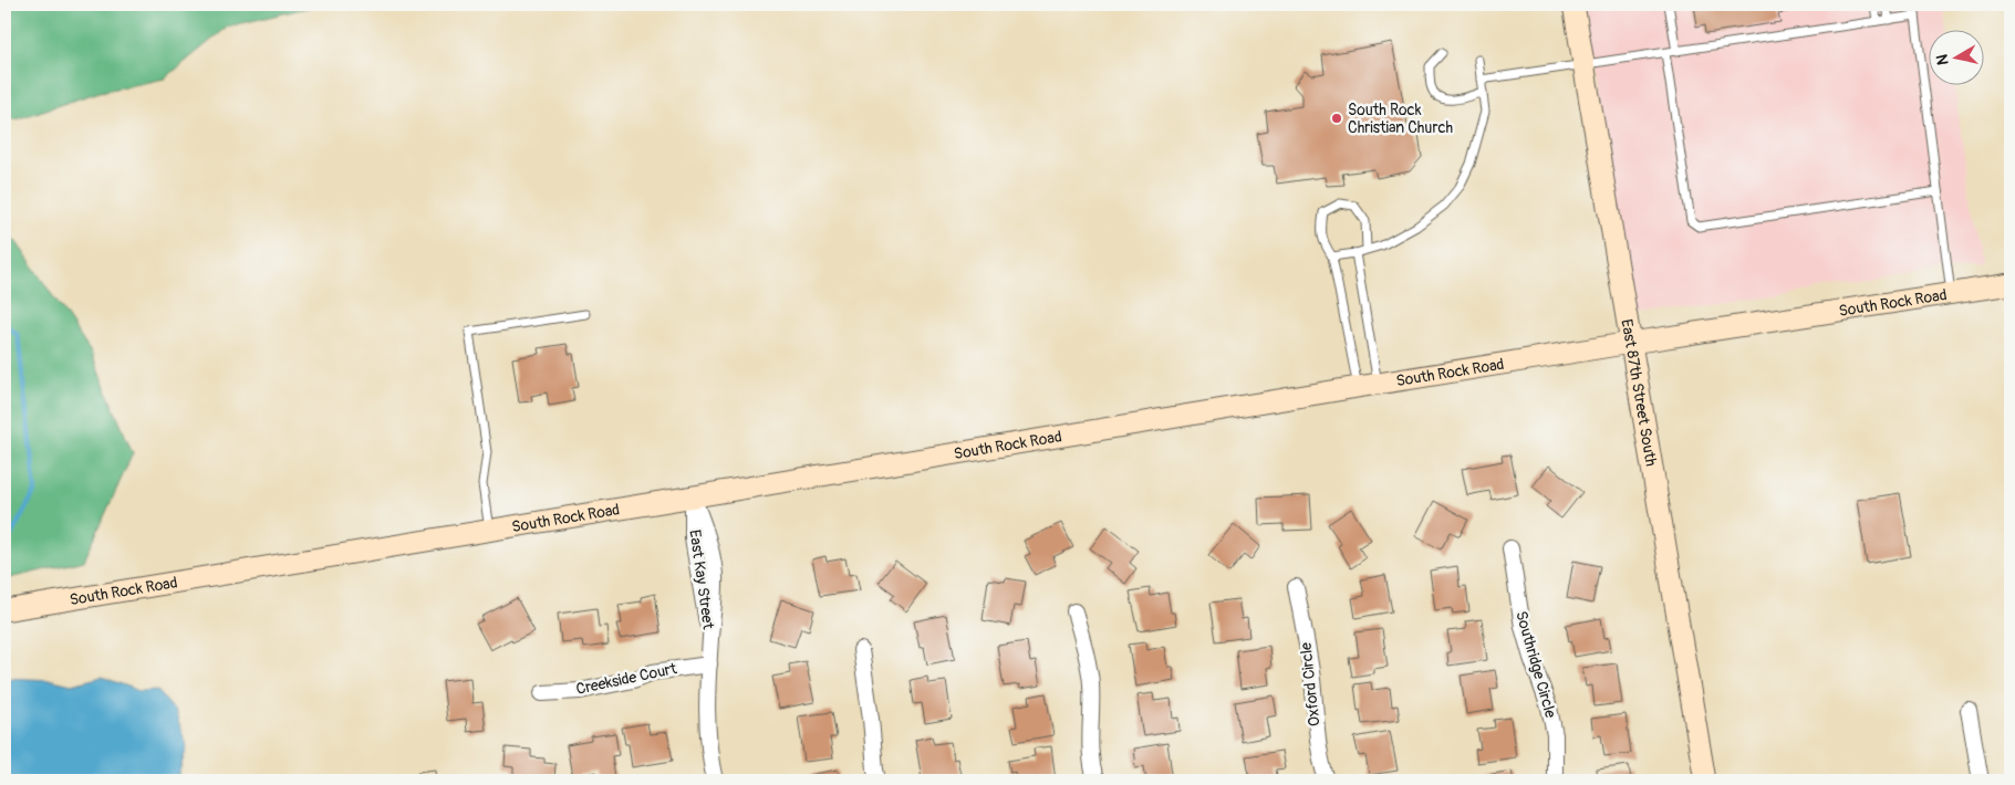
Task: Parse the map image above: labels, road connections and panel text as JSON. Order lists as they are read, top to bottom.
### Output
{
  "streets": {
    "main road": ["South Rock Road", "East 87th Street South"],
    "street": [
      "East Kay Street",
      "Southridge Circle",
      "Creekside Court",
      "Oxford Circle"
    ]
  },
  "crossings": [
    ["South Rock Road", "East 87th Street South"],
    ["South Rock Road", "East Kay Street"],
    ["East Kay Street", "Creekside Court"]
  ],
  "places": ["South Rock Christian Church"],
  "north": "left"
}
